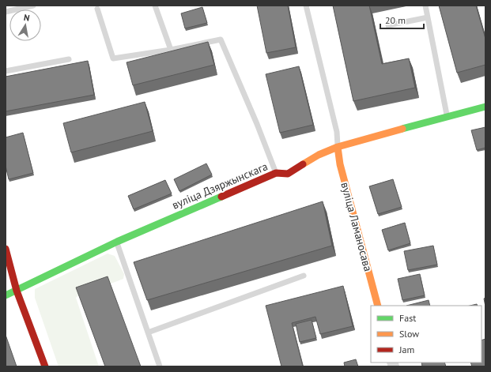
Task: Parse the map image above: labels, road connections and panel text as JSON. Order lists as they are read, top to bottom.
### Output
{
  "streets": {
    "street": ["вуліца Дзяржынскага", "вуліца Ламаносава"]
  },
  "crossings": [
    ["вуліца Дзяржынскага", "вуліца Ламаносава"]
  ],
  "legend": ["Fast", "Slow", "Jam"],
  "scale_bar": "20 m",
  "north": "top"
}
